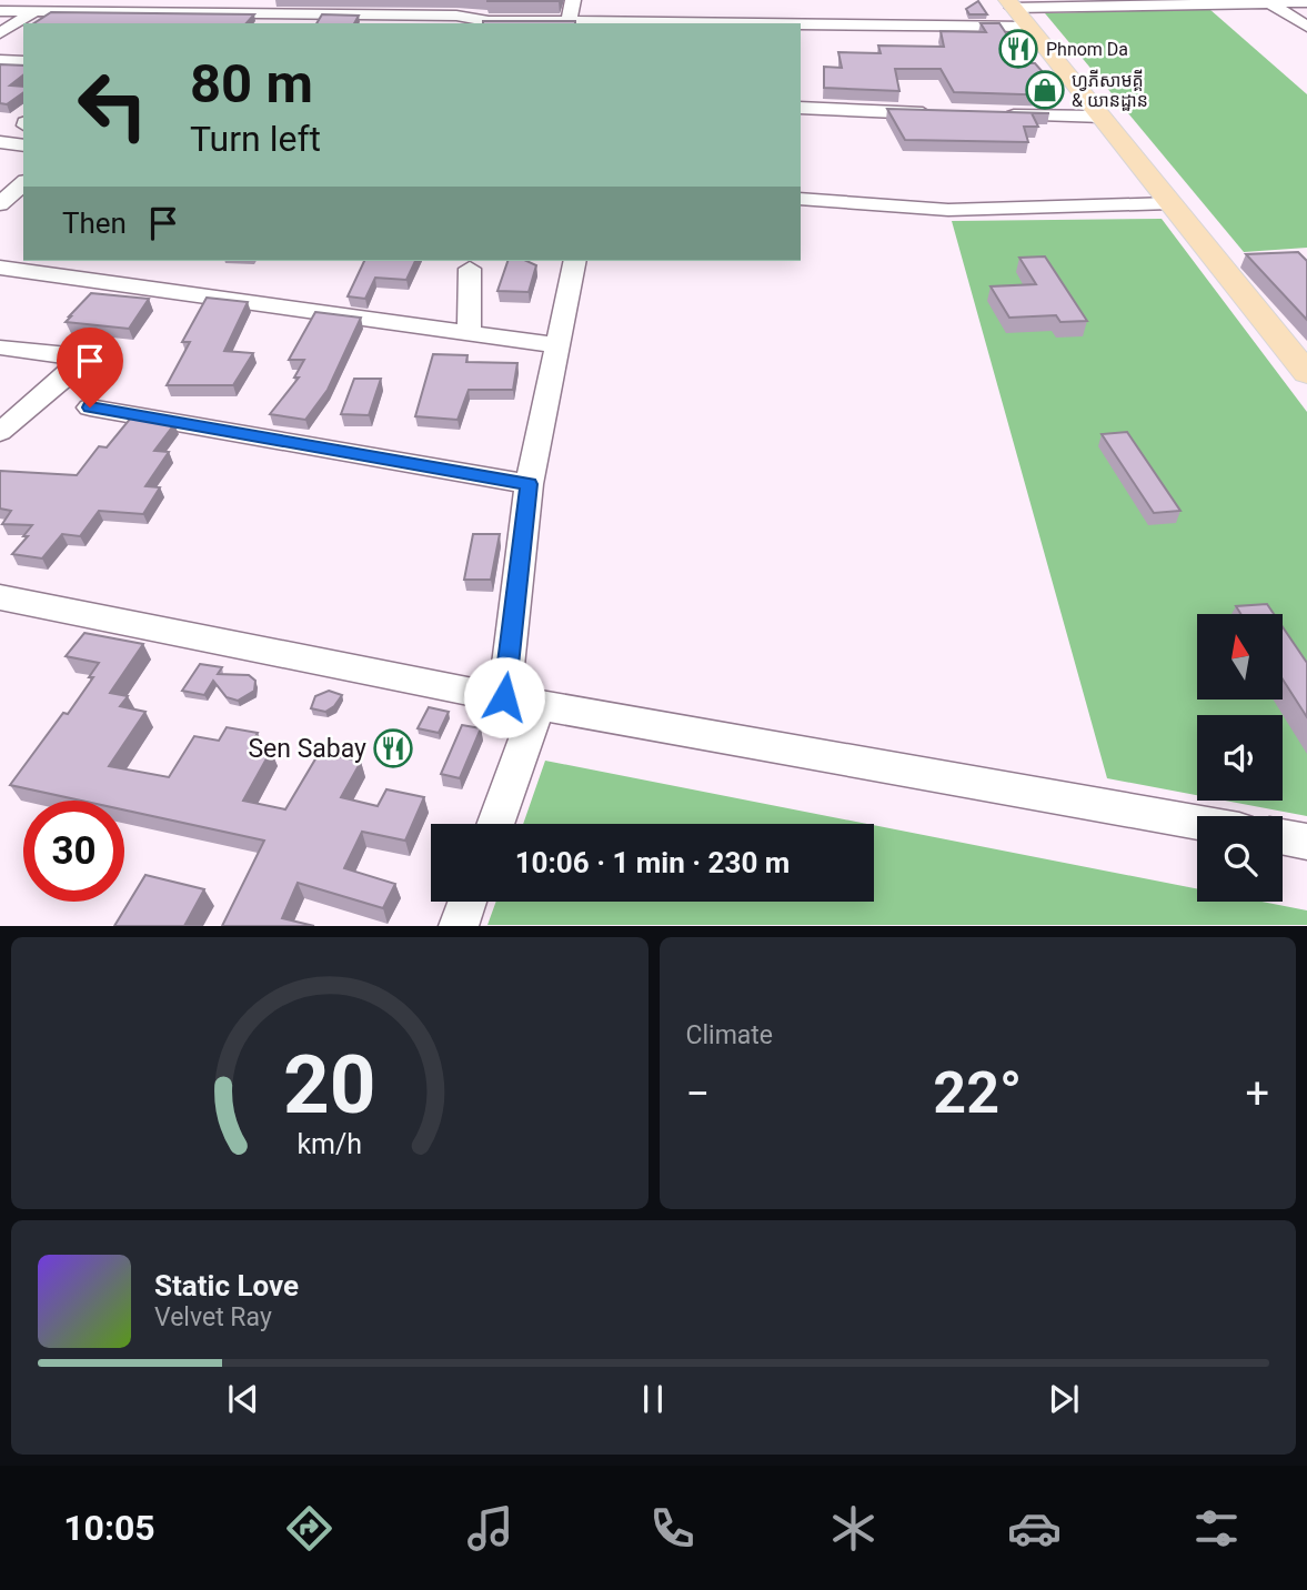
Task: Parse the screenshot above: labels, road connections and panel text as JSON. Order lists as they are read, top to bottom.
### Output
{
  "places": {
    "restaurant": ["Phnom Da", "Sen Sabay"],
    "shop": ["ហ្វភីសាមគ្គី & យានដ្ឋាន"]
  },
  "north": "top",
  "page": {
    "turn": ["80 m", "Turn left"],
    "then": "Then",
    "limit": "30",
    "trip": "10:06 · 1 min · 230 m",
    "tile": "Climate",
    "heat": ["−", "22°", "+"],
    "song": ["Static Love", "Velvet Ray"],
    "tabs": "10:05",
    "gauge": ["20", "km/h"]
  }
}
